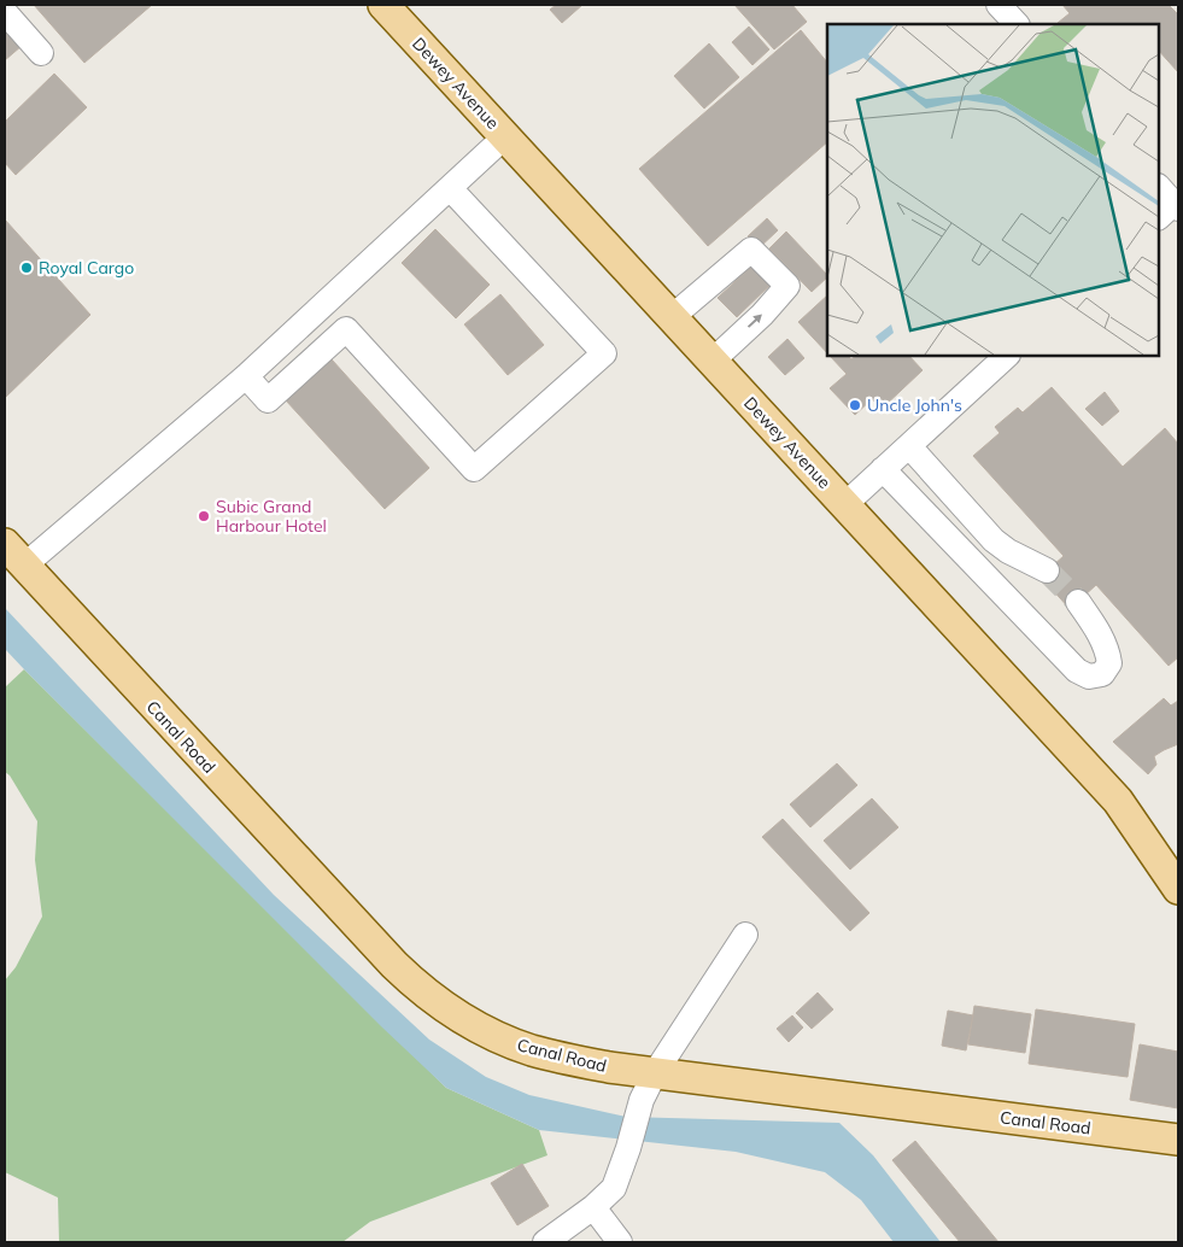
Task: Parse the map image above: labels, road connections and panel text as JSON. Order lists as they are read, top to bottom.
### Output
{
  "streets": {
    "main road": ["Dewey Avenue", "Canal Road"]
  },
  "places": ["Royal Cargo", "Uncle John's", "Subic Grand Harbour Hotel"]
}
